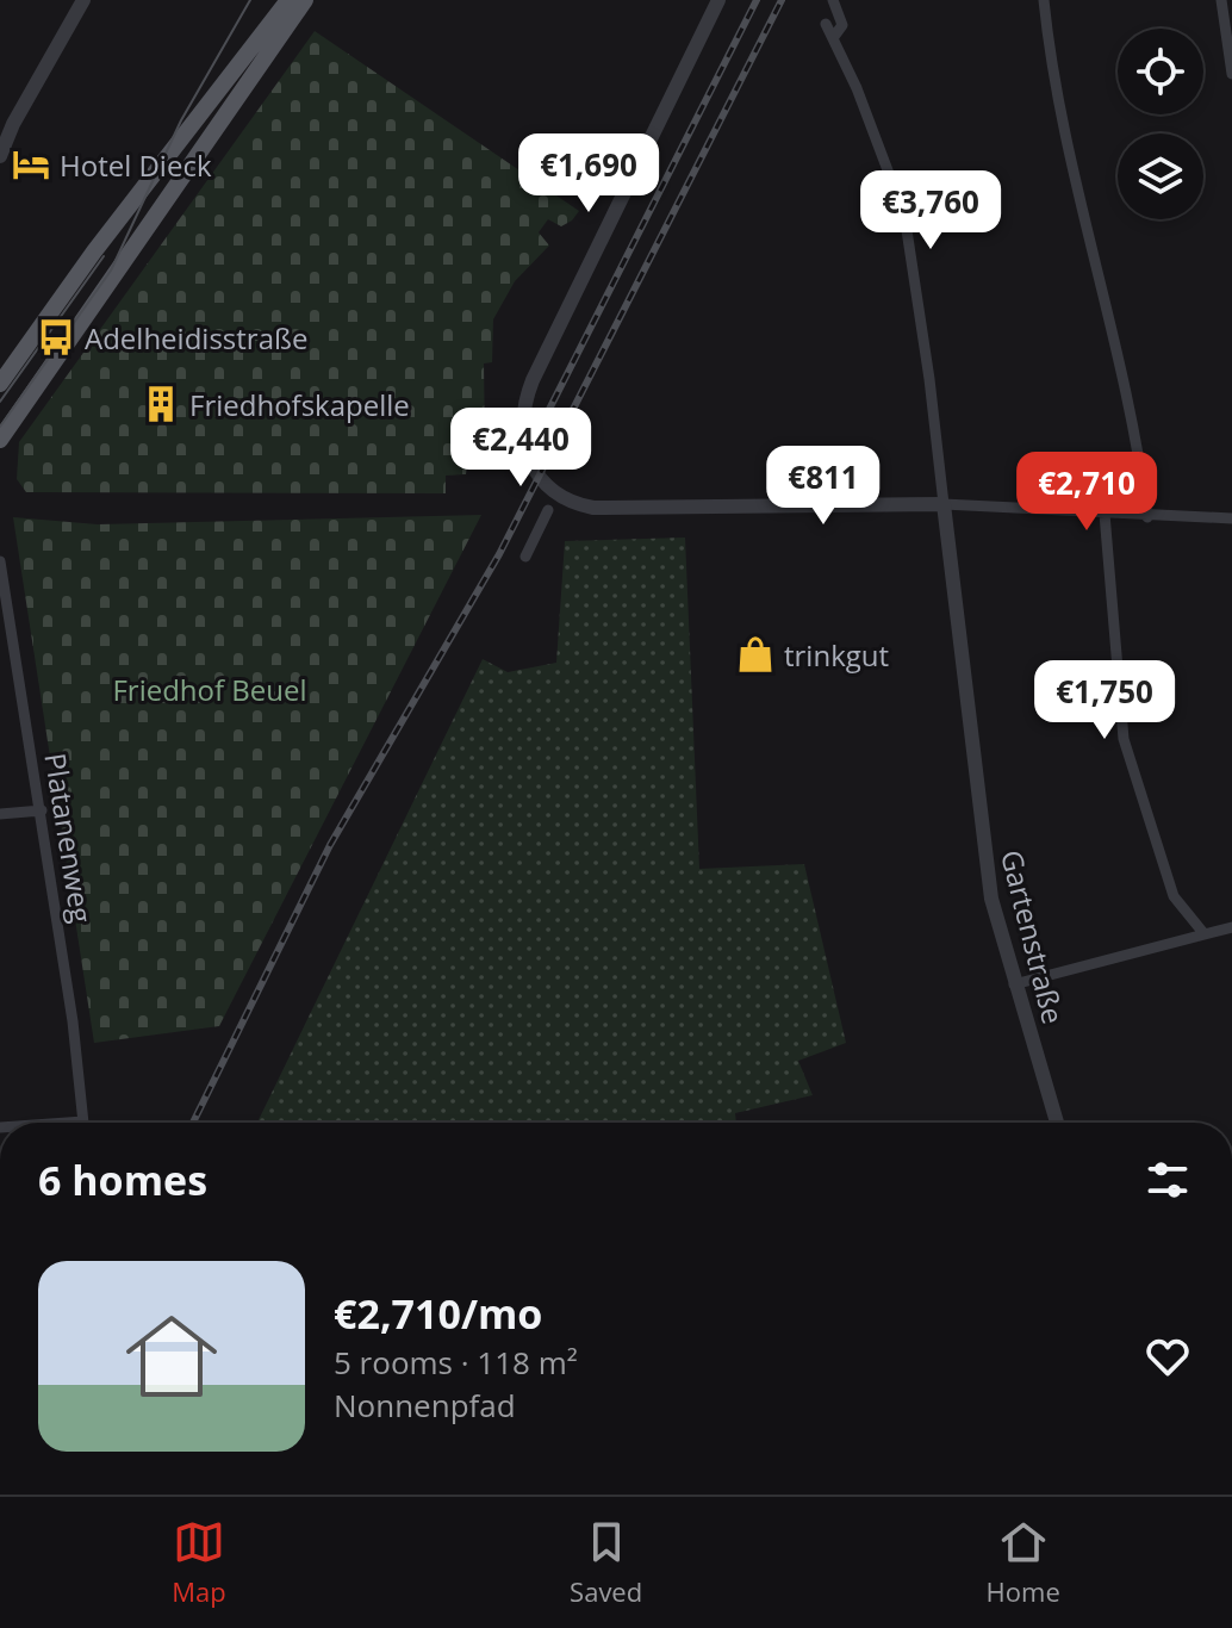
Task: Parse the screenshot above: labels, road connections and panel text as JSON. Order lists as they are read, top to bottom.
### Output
{
  "streets": {
    "street": ["Platanenweg", "Gartenstraße"]
  },
  "parks": ["Friedhof Beuel"],
  "places": {
    "hotel": ["Hotel Dieck"],
    "bus stop": ["Adelheidisstraße"],
    "building": ["Friedhofskapelle"],
    "shop": ["trinkgut"]
  },
  "page": {
    "price": [
      "€1,690",
      "€3,760",
      "€2,440",
      "€811",
      "€2,710",
      "€1,750"
    ],
    "heading": "6 homes",
    "list": [
      {
        "name": "€2,710/mo",
        "note": "5 rooms · 118 m² · Nonnenpfad"
      }
    ],
    "tabs": ["Map", "Saved", "Home"]
  }
}
